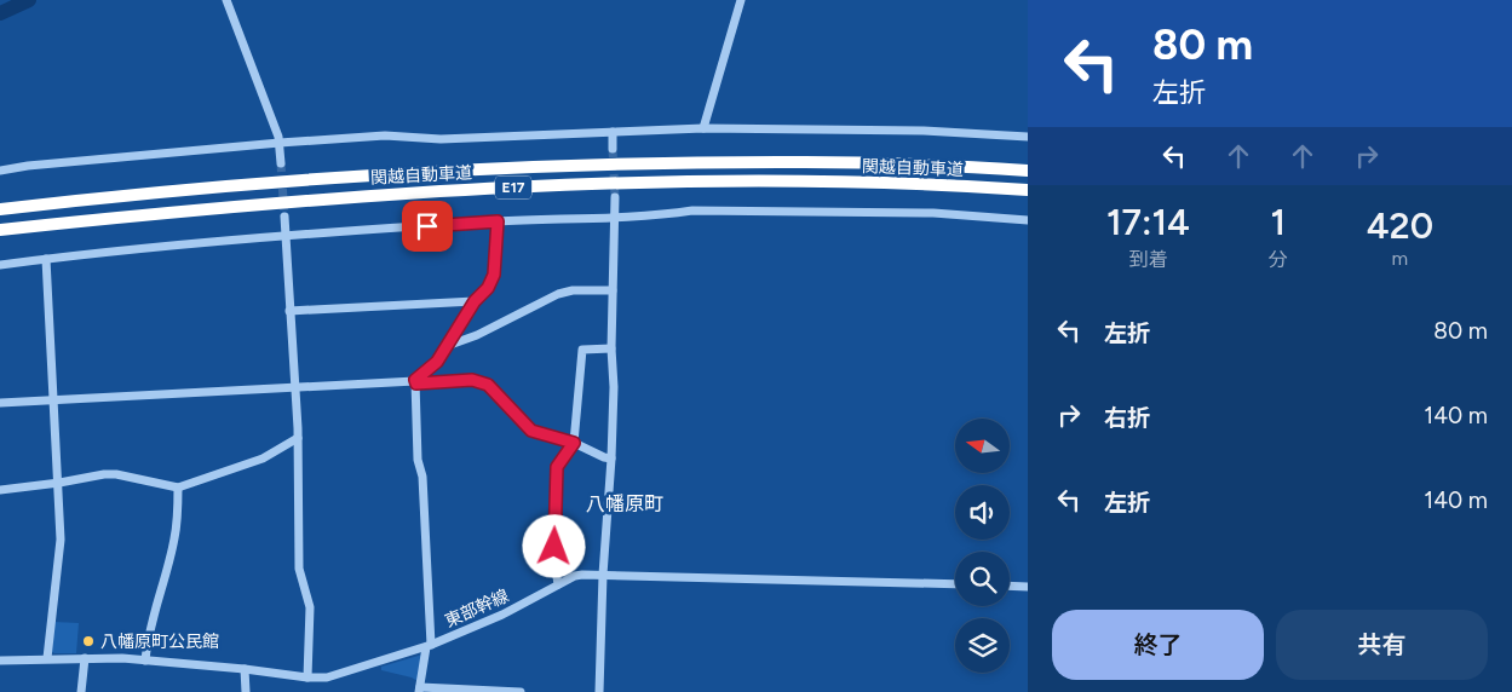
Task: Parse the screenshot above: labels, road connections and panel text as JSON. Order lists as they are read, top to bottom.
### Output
{
  "streets": {
    "highway": ["関越自動車道", "E17"],
    "street": ["東部幹線"]
  },
  "districts": ["八幡原町"],
  "places": ["八幡原町公民館"],
  "north": "left",
  "page": {
    "turn": ["80 m", "左折"],
    "eta": [
      "17:14",
      "到着",
      "1",
      "分",
      "420",
      "m"
    ],
    "list": [
      {
        "name": "左折",
        "value": "80 m"
      },
      {
        "name": "右折",
        "value": "140 m"
      },
      {
        "name": "左折",
        "value": "140 m"
      }
    ],
    "buttons": ["終了", "共有"]
  }
}
